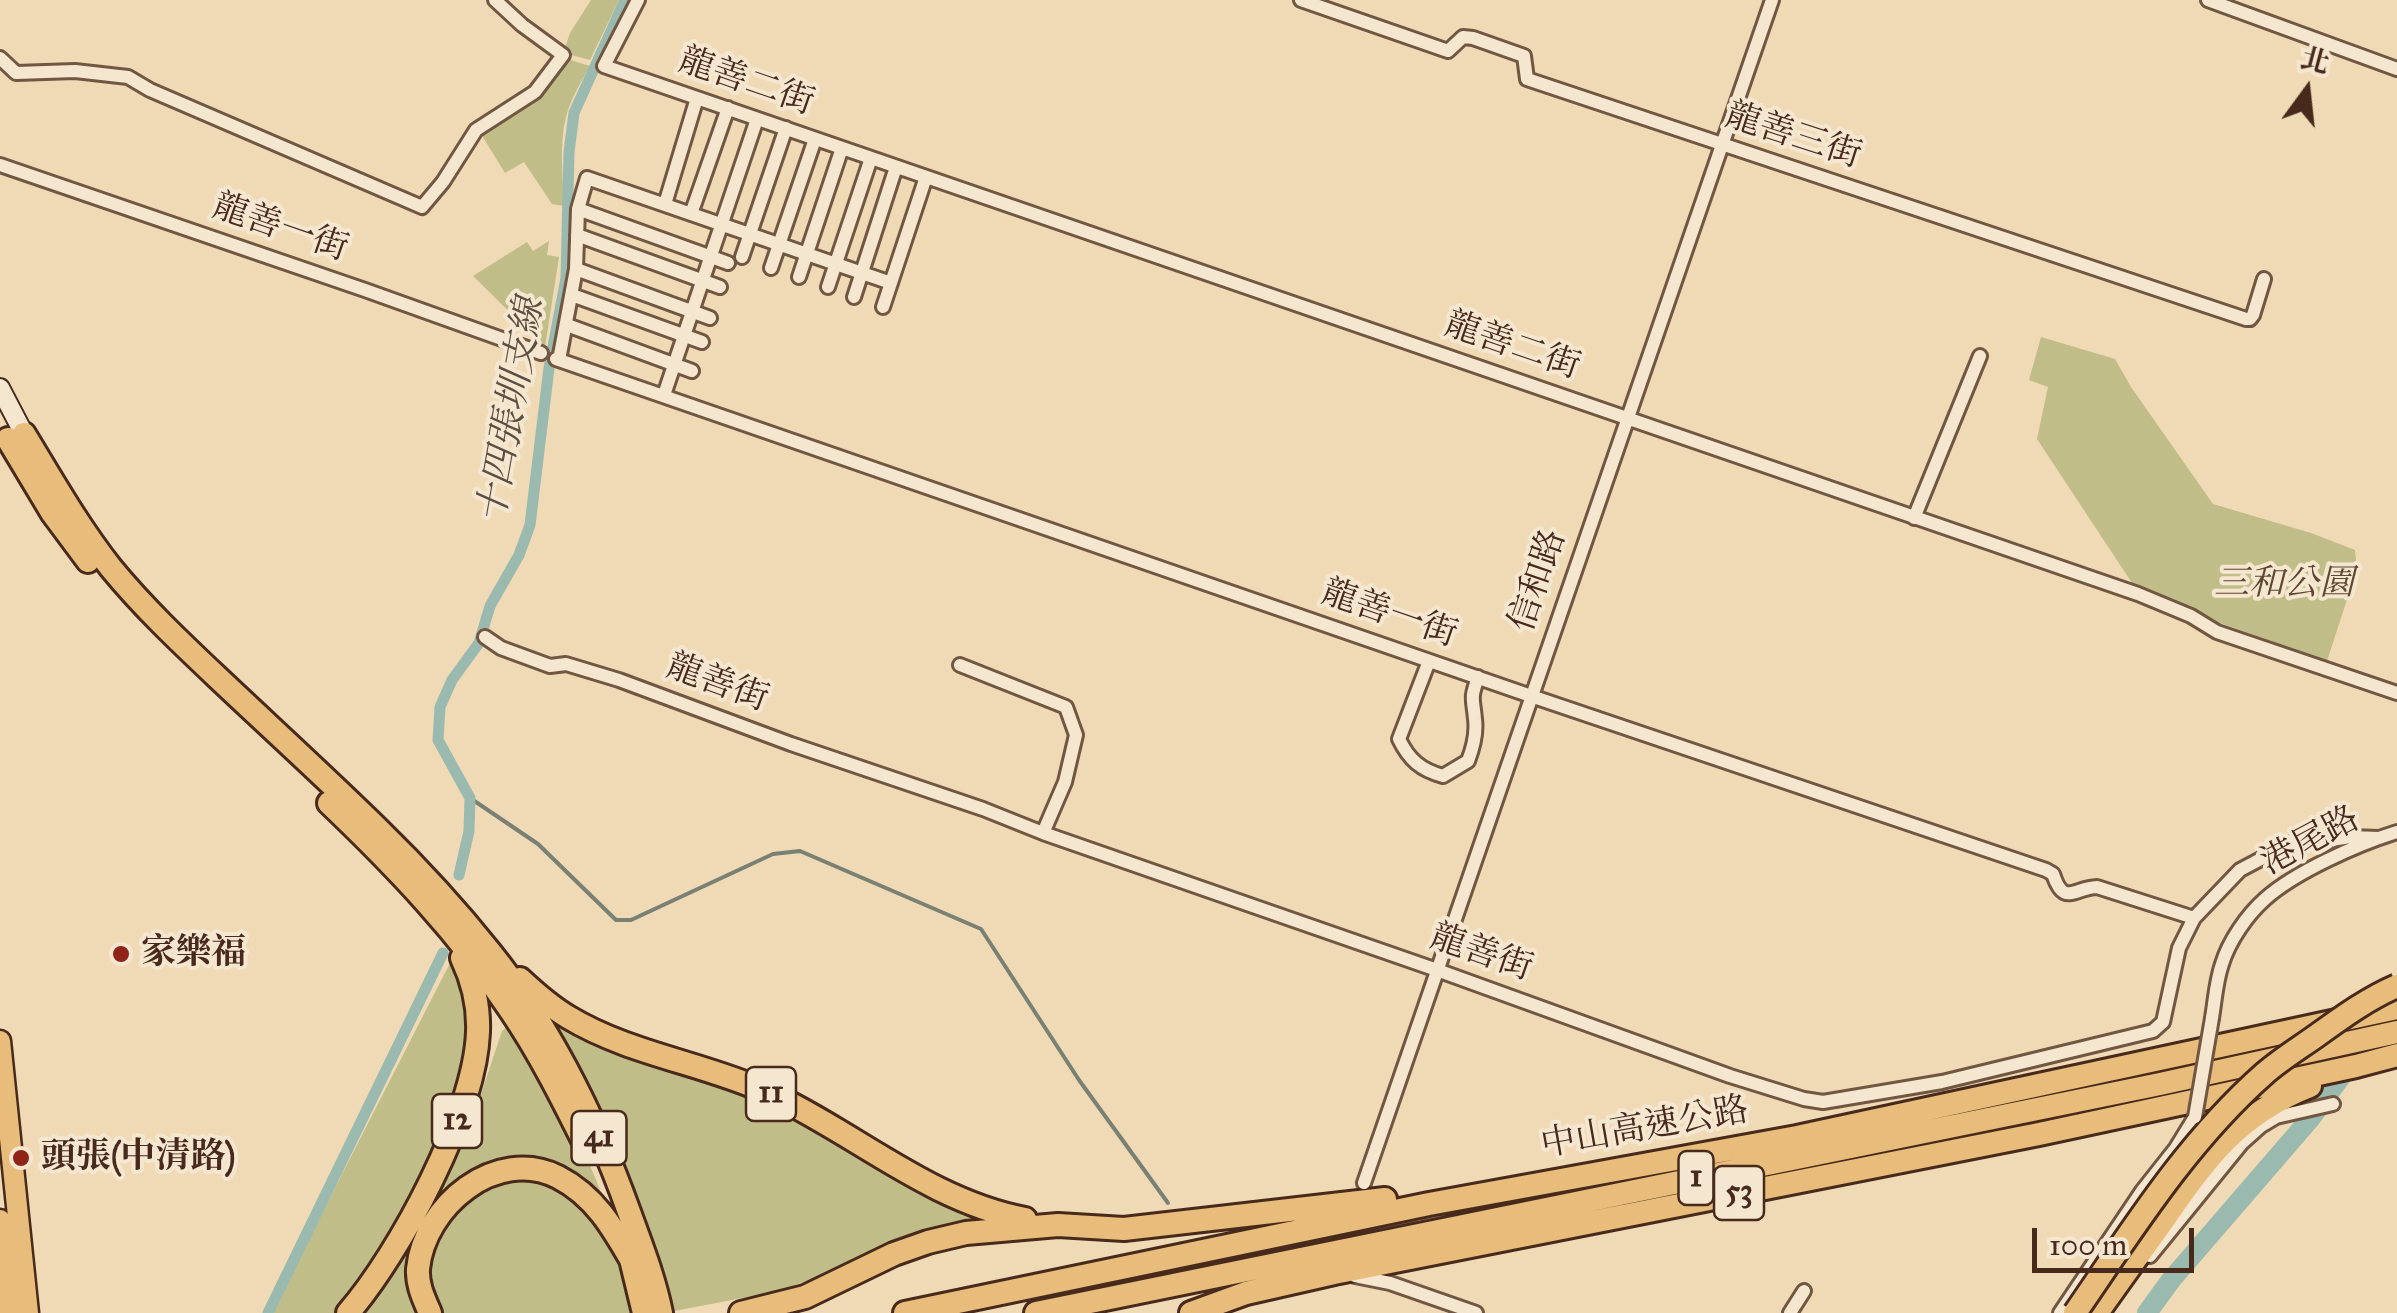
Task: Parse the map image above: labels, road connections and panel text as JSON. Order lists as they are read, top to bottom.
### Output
{
  "streets": {
    "highway": [
      "11",
      "12",
      "中山高速公路",
      "41",
      "1",
      "53"
    ],
    "street": [
      "龍善二街",
      "龍善三街",
      "龍善一街",
      "信和路",
      "龍善街",
      "港尾路"
    ]
  },
  "crossings": [
    ["龍善二街", "信和路"],
    ["龍善三街", "信和路"],
    ["龍善一街", "信和路"],
    ["龍善一街", "龍善街"],
    ["信和路", "龍善街"],
    ["龍善街", "港尾路"]
  ],
  "water": ["十四張圳支線"],
  "parks": ["三和公園"],
  "places": ["家樂福", "頭張(中清路)"],
  "scale_bar": "100 m",
  "north": "top"
}
